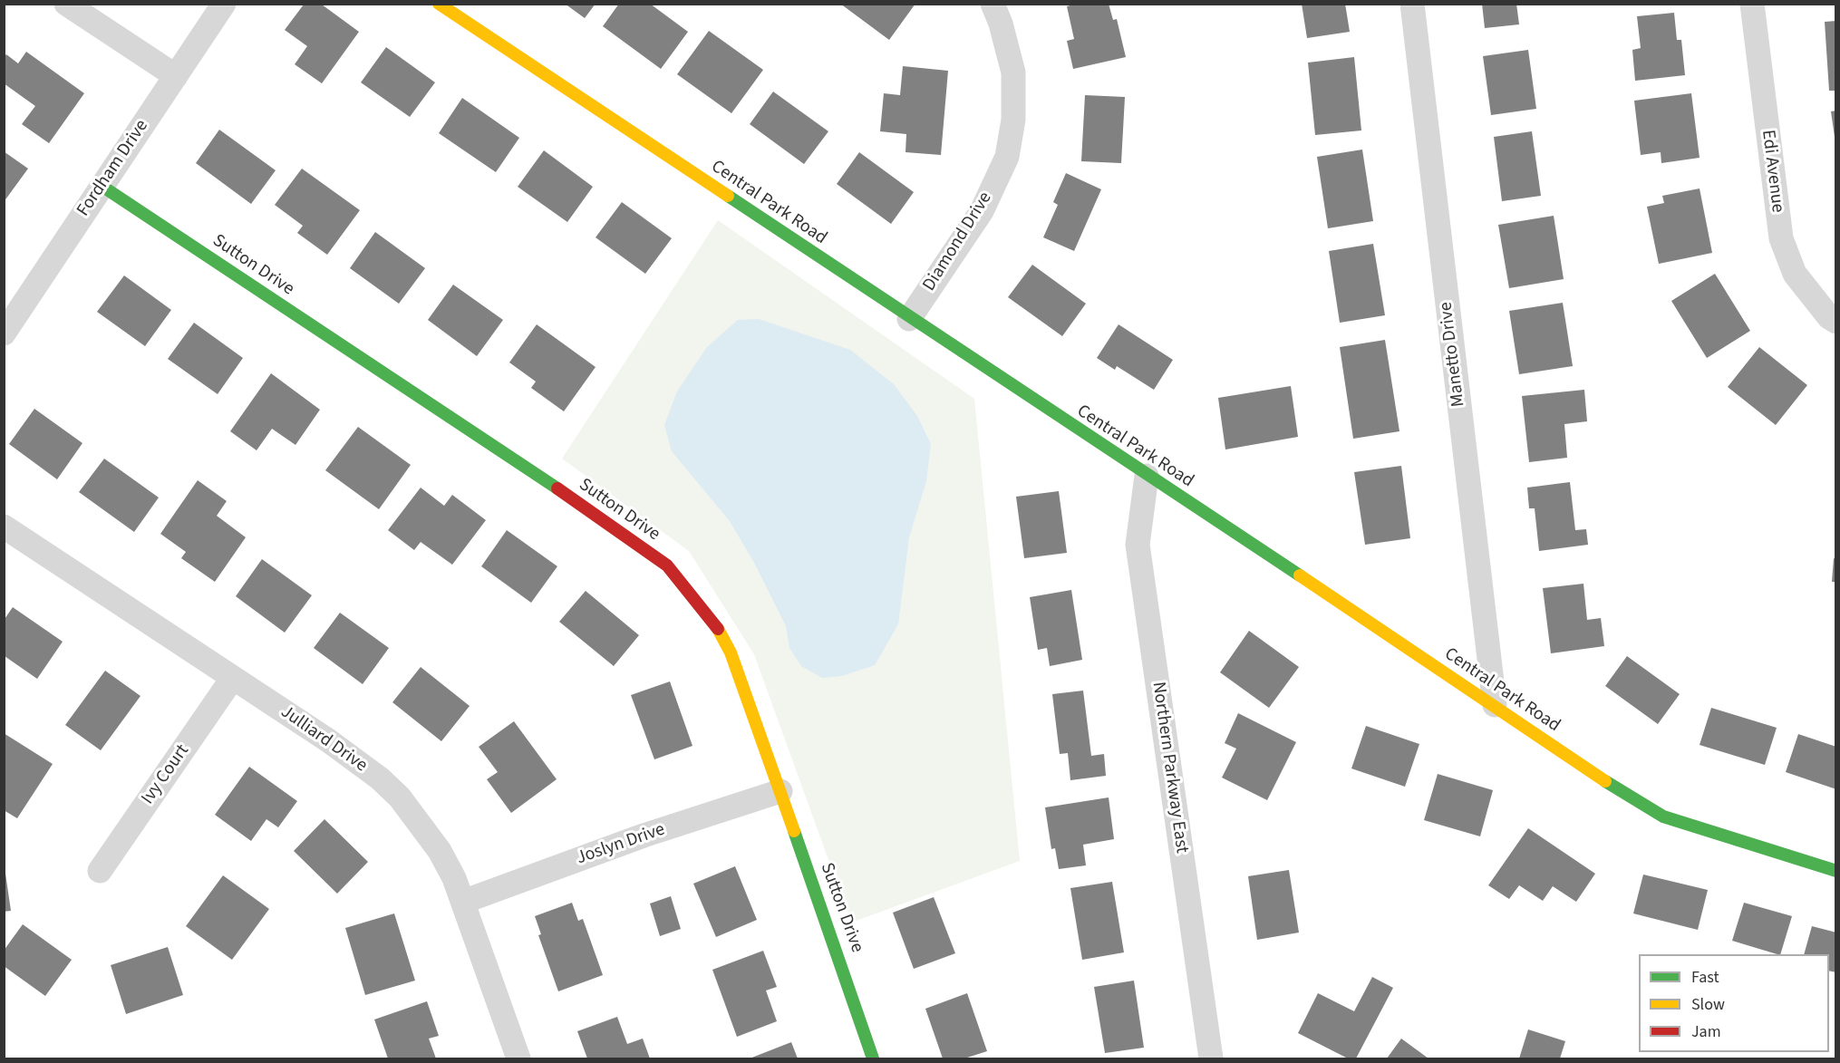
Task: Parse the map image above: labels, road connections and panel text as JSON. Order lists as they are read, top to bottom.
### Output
{
  "streets": {
    "street": [
      "Fordham Drive",
      "Edi Avenue",
      "Central Park Road",
      "Diamond Drive",
      "Sutton Drive",
      "Manetto Drive",
      "Julliard Drive",
      "Northern Parkway East",
      "Ivy Court",
      "Joslyn Drive"
    ]
  },
  "crossings": [
    ["Fordham Drive", "Sutton Drive"],
    ["Central Park Road", "Diamond Drive"],
    ["Central Park Road", "Manetto Drive"],
    ["Central Park Road", "Northern Parkway East"],
    ["Sutton Drive", "Joslyn Drive"],
    ["Julliard Drive", "Ivy Court"],
    ["Julliard Drive", "Joslyn Drive"]
  ],
  "legend": ["Fast", "Slow", "Jam"]
}
